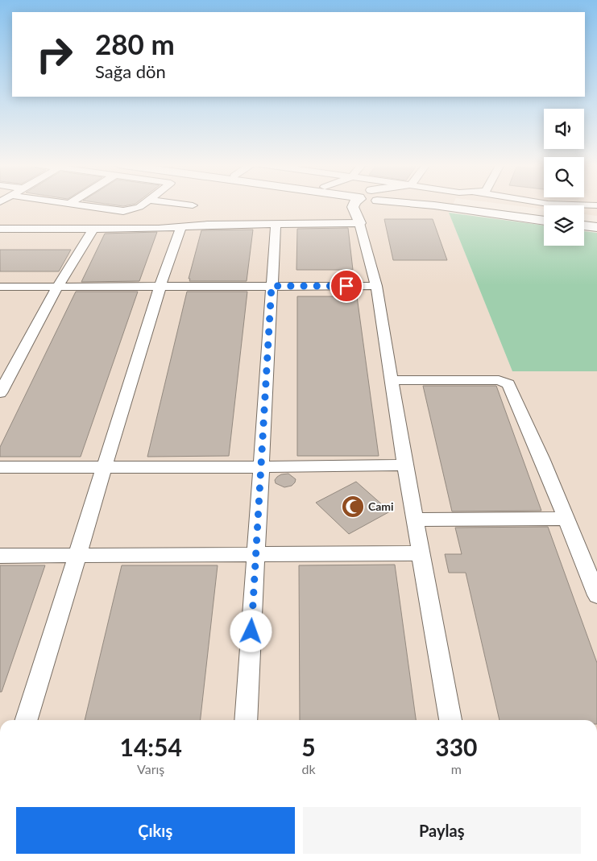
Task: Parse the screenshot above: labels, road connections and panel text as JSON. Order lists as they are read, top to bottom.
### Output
{
  "places": {
    "mosque": ["Cami"]
  },
  "page": {
    "turn": ["280 m", "Sağa dön"],
    "eta": [
      "14:54",
      "Varış",
      "5",
      "dk",
      "330",
      "m"
    ],
    "buttons": ["Çıkış", "Paylaş"]
  }
}
